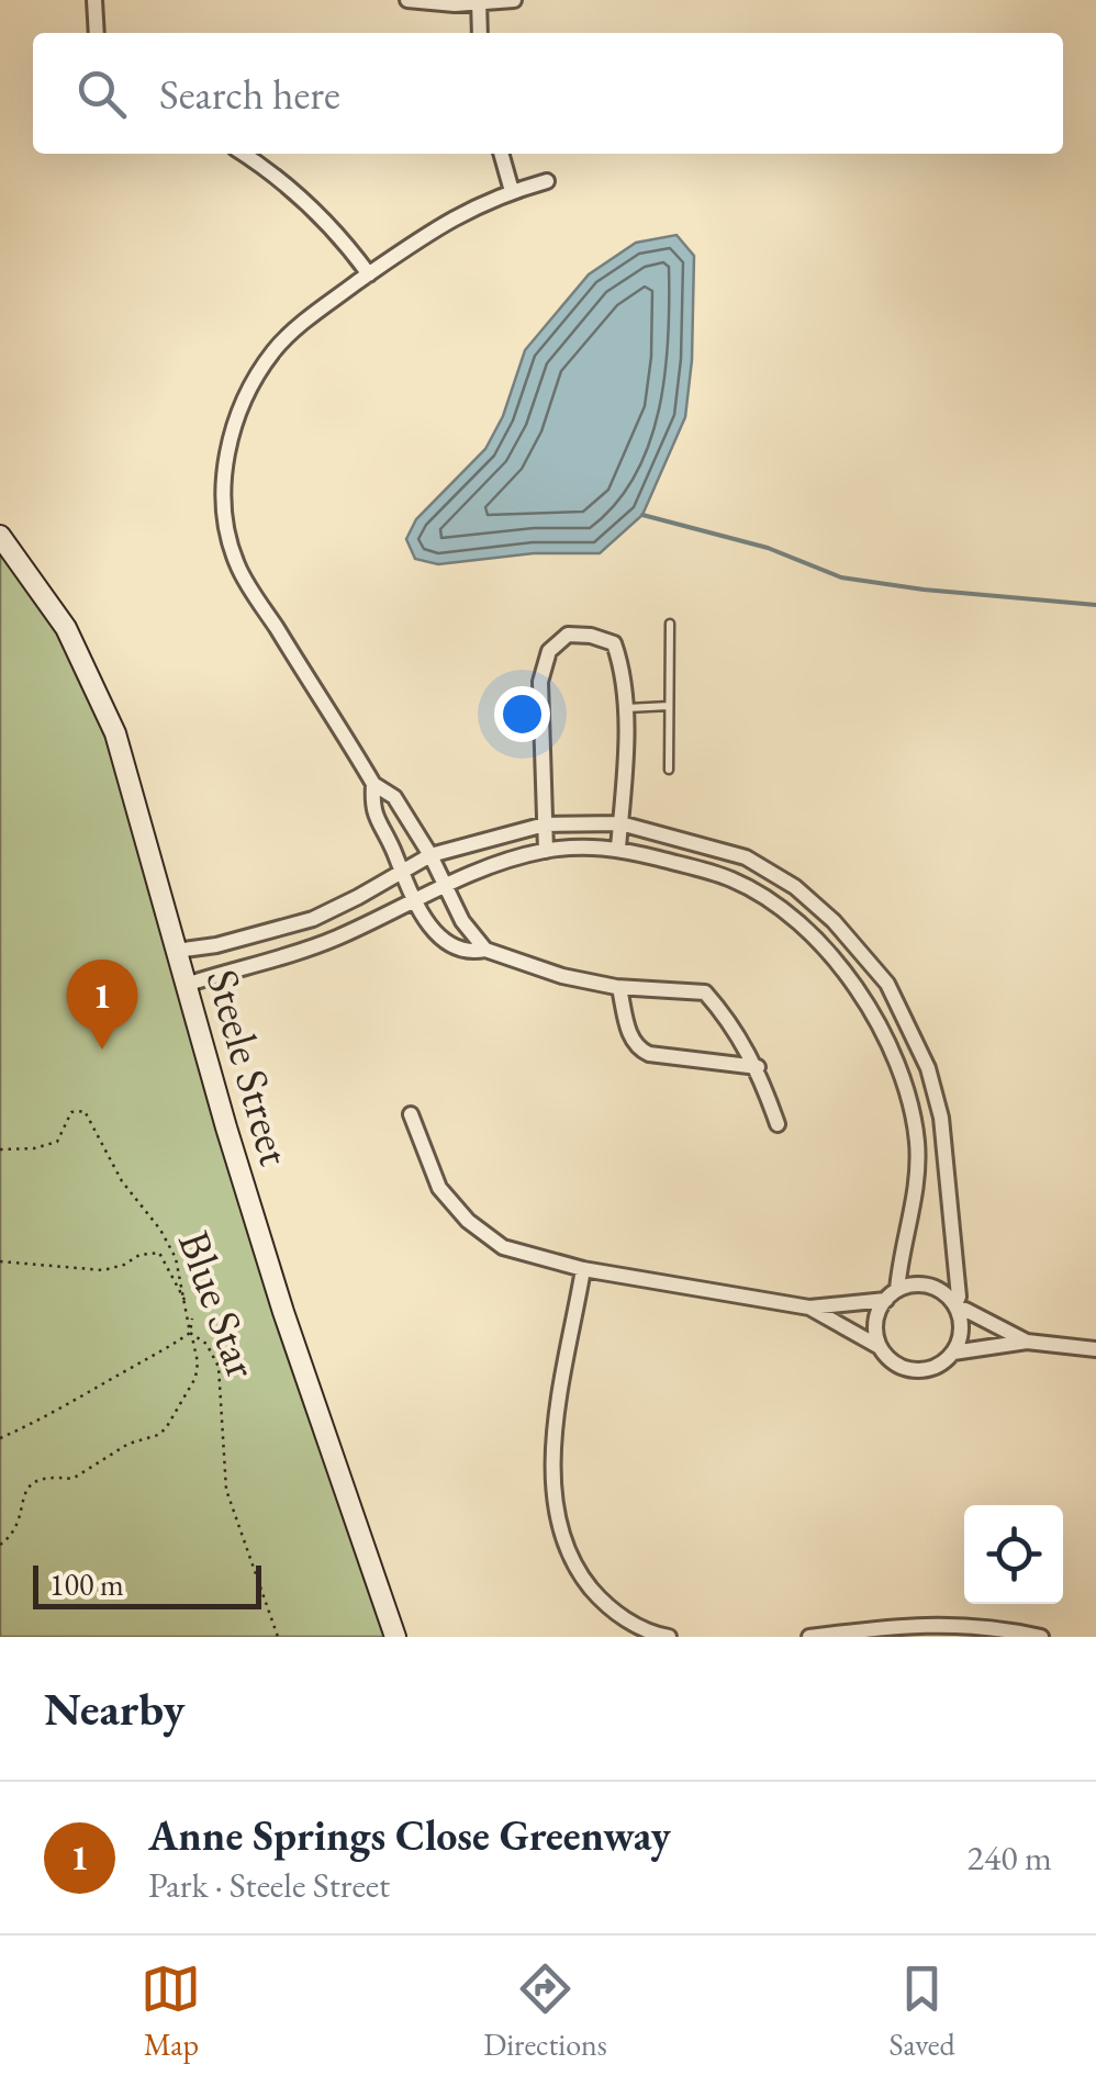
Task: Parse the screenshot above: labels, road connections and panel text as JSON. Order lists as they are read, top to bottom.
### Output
{
  "streets": {
    "street": ["Steele Street"],
    "path": ["Blue Star"]
  },
  "scale_bar": "100 m",
  "page": {
    "search": "Search here",
    "pins": "1",
    "scale": "100 m",
    "heading": "Nearby",
    "list": [
      {
        "mark": "1",
        "name": "Anne Springs Close Greenway",
        "note": "Park · Steele Street",
        "value": "240 m"
      }
    ],
    "nav": ["Map", "Directions", "Saved"]
  }
}
